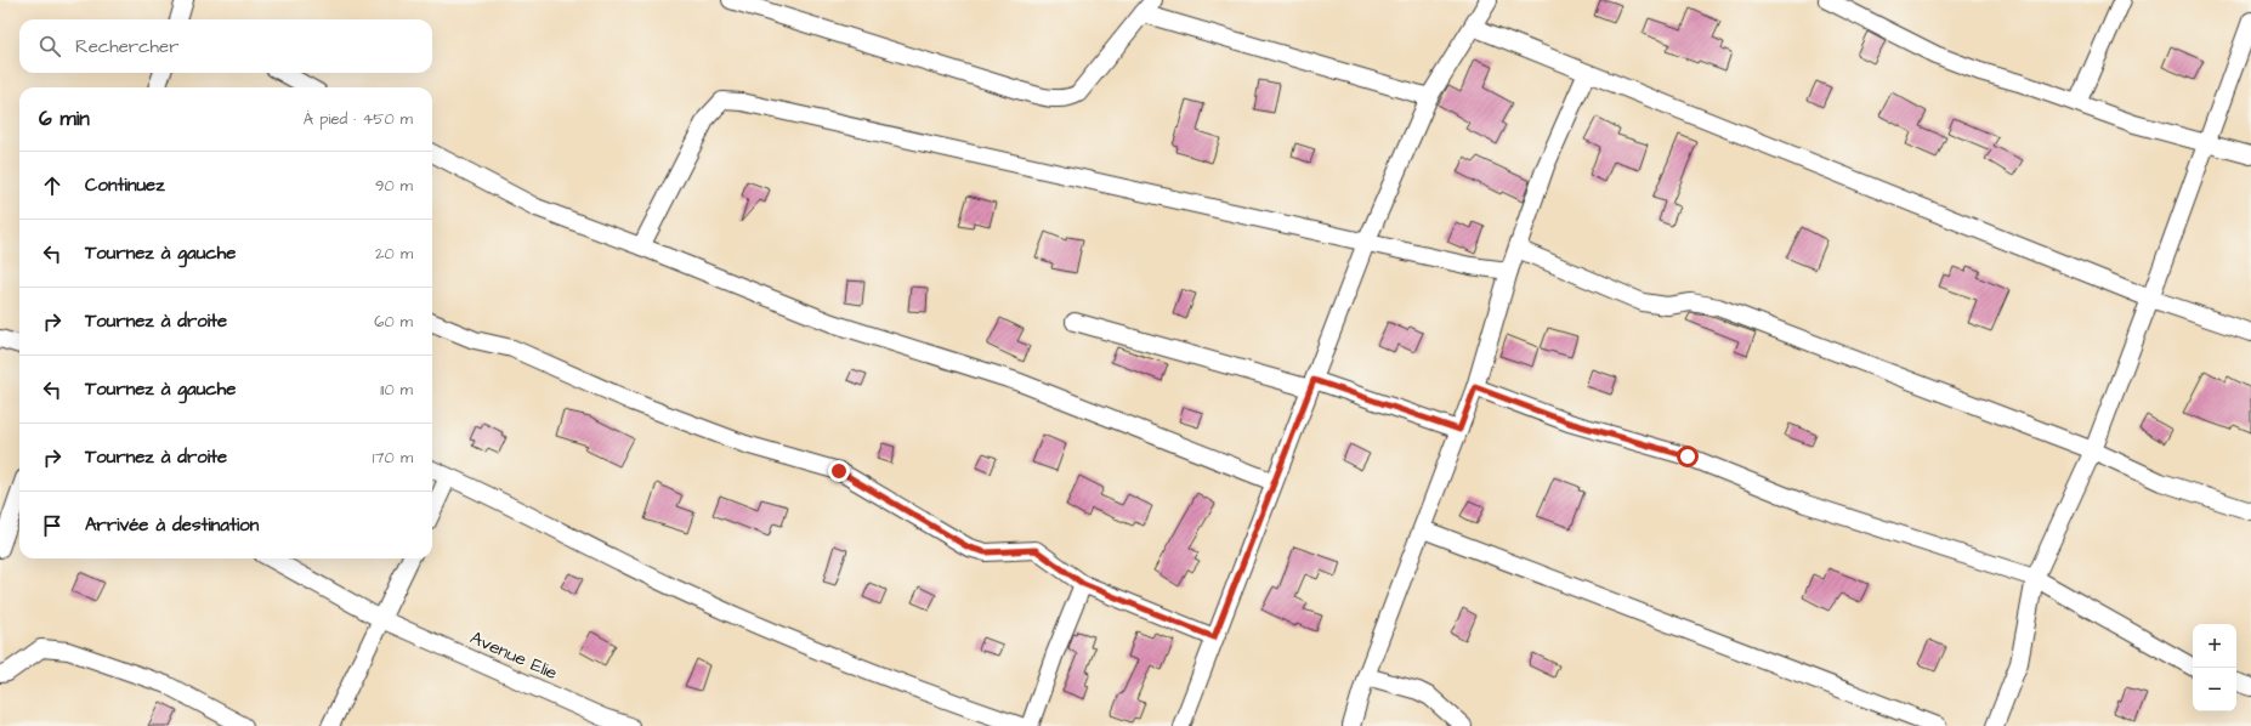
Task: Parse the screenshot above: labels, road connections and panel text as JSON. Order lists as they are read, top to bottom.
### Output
{
  "streets": {
    "street": ["Avenue Elie"]
  },
  "page": {
    "search": "Rechercher",
    "heading": ["6 min", "À pied · 450 m"],
    "list": [
      ["Continuez", "90 m"],
      ["Tournez à gauche", "20 m"],
      ["Tournez à droite", "60 m"],
      ["Tournez à gauche", "110 m"],
      ["Tournez à droite", "170 m"],
      "Arrivée à destination"
    ],
    "map_buttons": ["+", "−"]
  }
}
